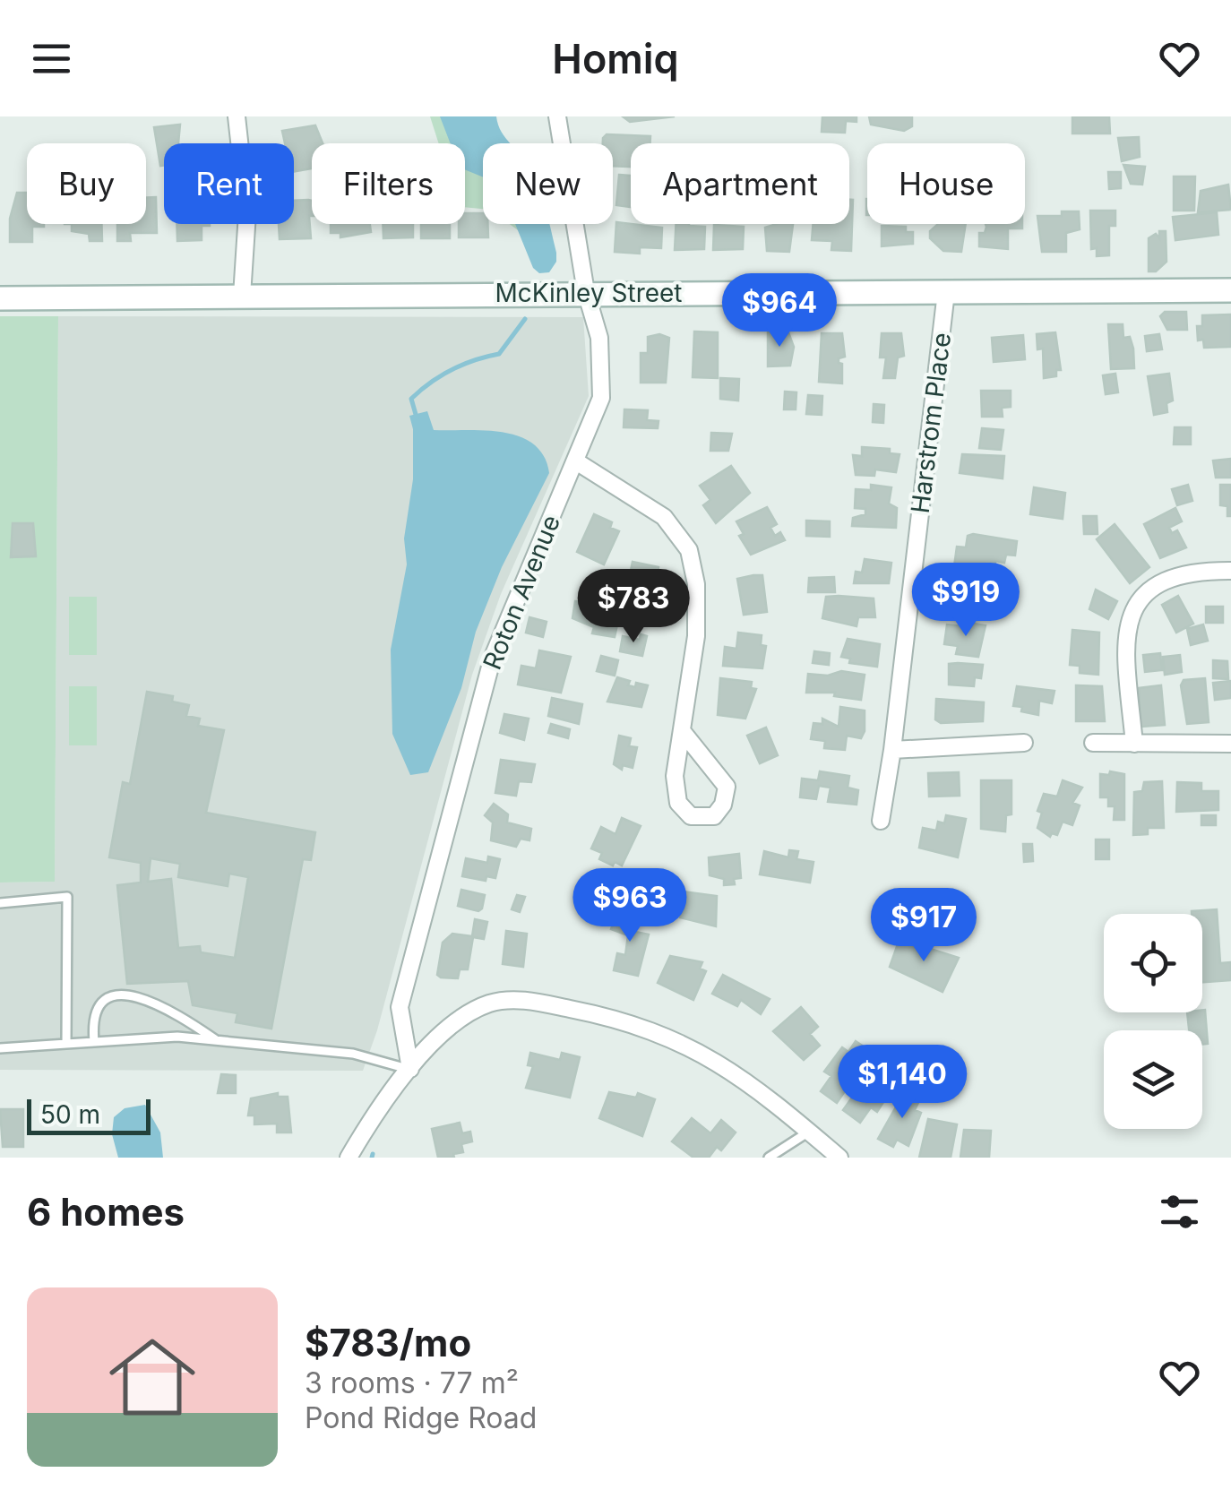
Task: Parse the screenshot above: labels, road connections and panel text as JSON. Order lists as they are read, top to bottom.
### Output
{
  "streets": {
    "main road": ["McKinley Street"],
    "street": ["Harstrom Place", "Roton Avenue"]
  },
  "crossings": [
    ["McKinley Street", "Harstrom Place"],
    ["McKinley Street", "Roton Avenue"]
  ],
  "scale_bar": "50 m",
  "page": {
    "header": "Homiq",
    "chip": [
      "Buy",
      "Rent",
      "Filters",
      "New",
      "Apartment",
      "House"
    ],
    "price": [
      "$964",
      "$919",
      "$783",
      "$963",
      "$917",
      "$1,140"
    ],
    "scale": "50 m",
    "heading": "6 homes",
    "list": [
      {
        "name": "$783/mo",
        "note": "3 rooms · 77 m² · Pond Ridge Road"
      }
    ]
  }
}
